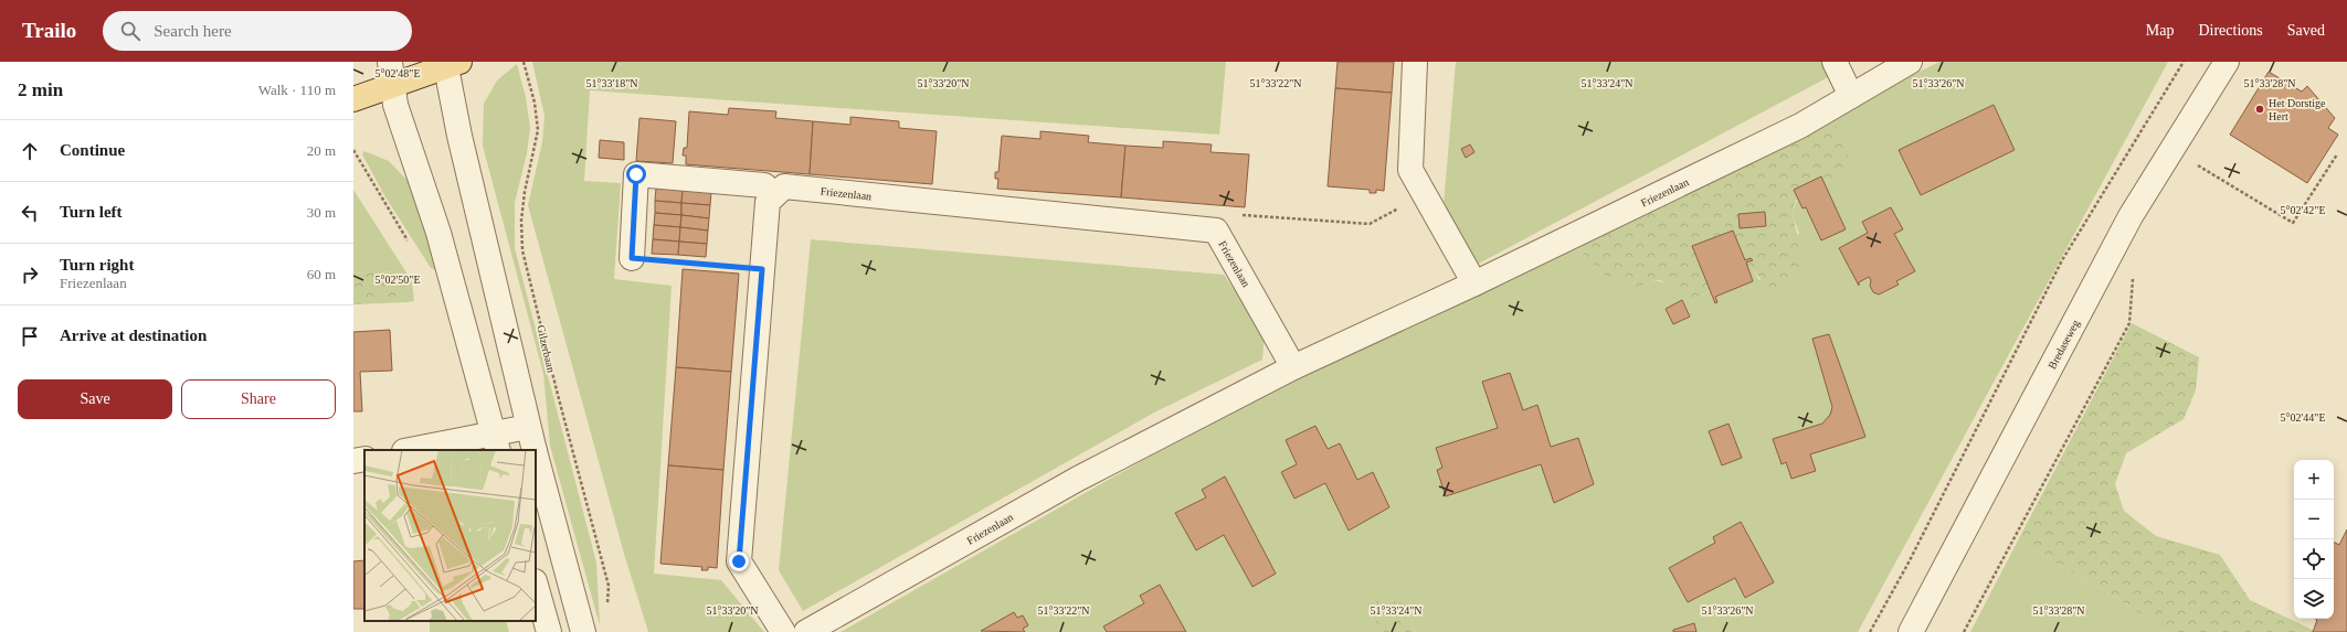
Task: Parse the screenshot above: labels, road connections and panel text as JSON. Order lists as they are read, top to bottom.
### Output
{
  "streets": {
    "street": ["Friezenlaan", "Bredaseweg"],
    "path": ["Gilzerbaan"]
  },
  "places": ["Het Dorstige Hert"],
  "page": {
    "header": "Trailo",
    "search": "Search here",
    "nav": ["Map", "Directions", "Saved"],
    "heading": ["2 min", "Walk · 110 m"],
    "list": [
      ["Continue", "20 m"],
      ["Turn left", "30 m"],
      ["Turn right", "Friezenlaan", "60 m"],
      "Arrive at destination"
    ],
    "buttons": ["Save", "Share"],
    "map_buttons": ["+", "−"]
  },
  "coordinates": [
    "5°02'48\"E",
    "51°33'18\"N",
    "51°33'20\"N",
    "51°33'22\"N",
    "51°33'24\"N",
    "51°33'26\"N",
    "51°33'28\"N",
    "5°02'42\"E",
    "5°02'50\"E",
    "5°02'44\"E"
  ]
}
